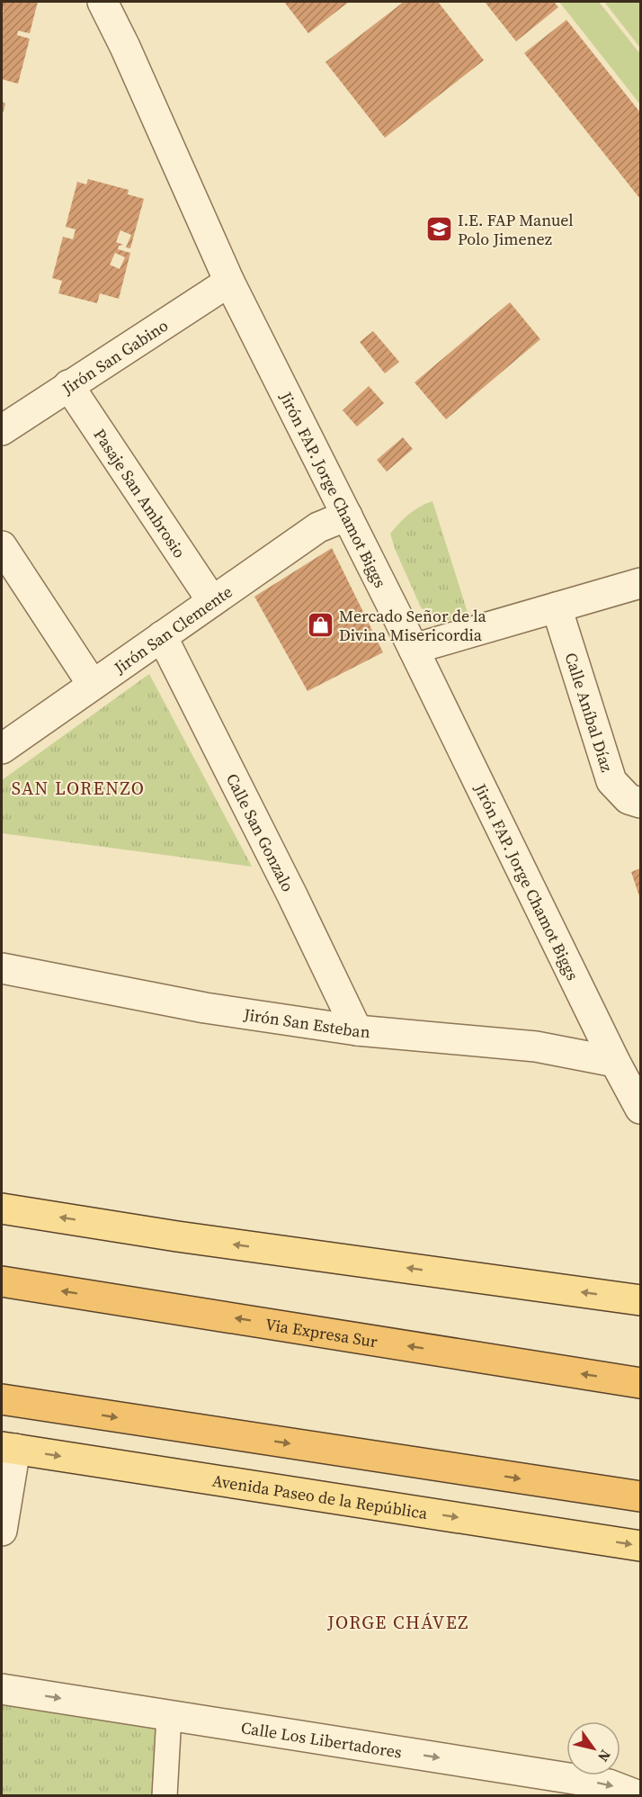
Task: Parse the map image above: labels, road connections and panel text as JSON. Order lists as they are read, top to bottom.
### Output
{
  "streets": {
    "highway": ["Via Expresa Sur"],
    "main road": ["Avenida Paseo de la República"],
    "street": [
      "Jirón San Gabino",
      "Jirón FAP. Jorge Chamot Biggs",
      "Pasaje San Ambrosio",
      "Jirón San Clemente",
      "Calle Aníbal Díaz",
      "Calle San Gonzalo",
      "Jirón San Esteban",
      "Calle Los Libertadores"
    ]
  },
  "crossings": [
    ["Jirón San Gabino", "Jirón FAP. Jorge Chamot Biggs"],
    ["Jirón San Gabino", "Pasaje San Ambrosio"],
    ["Jirón FAP. Jorge Chamot Biggs", "Jirón San Clemente"],
    ["Jirón FAP. Jorge Chamot Biggs", "Jirón San Esteban"],
    ["Pasaje San Ambrosio", "Jirón San Clemente"],
    ["Jirón San Clemente", "Calle San Gonzalo"],
    ["Calle San Gonzalo", "Jirón San Esteban"]
  ],
  "one_way": ["Calle Los Libertadores"],
  "districts": ["SAN LORENZO", "JORGE CHÁVEZ"],
  "places": {
    "school or university": ["I.E. FAP Manuel Polo Jimenez"],
    "shop": ["Mercado Señor de la Divina Misericordia"]
  },
  "north": "bottom right"
}
